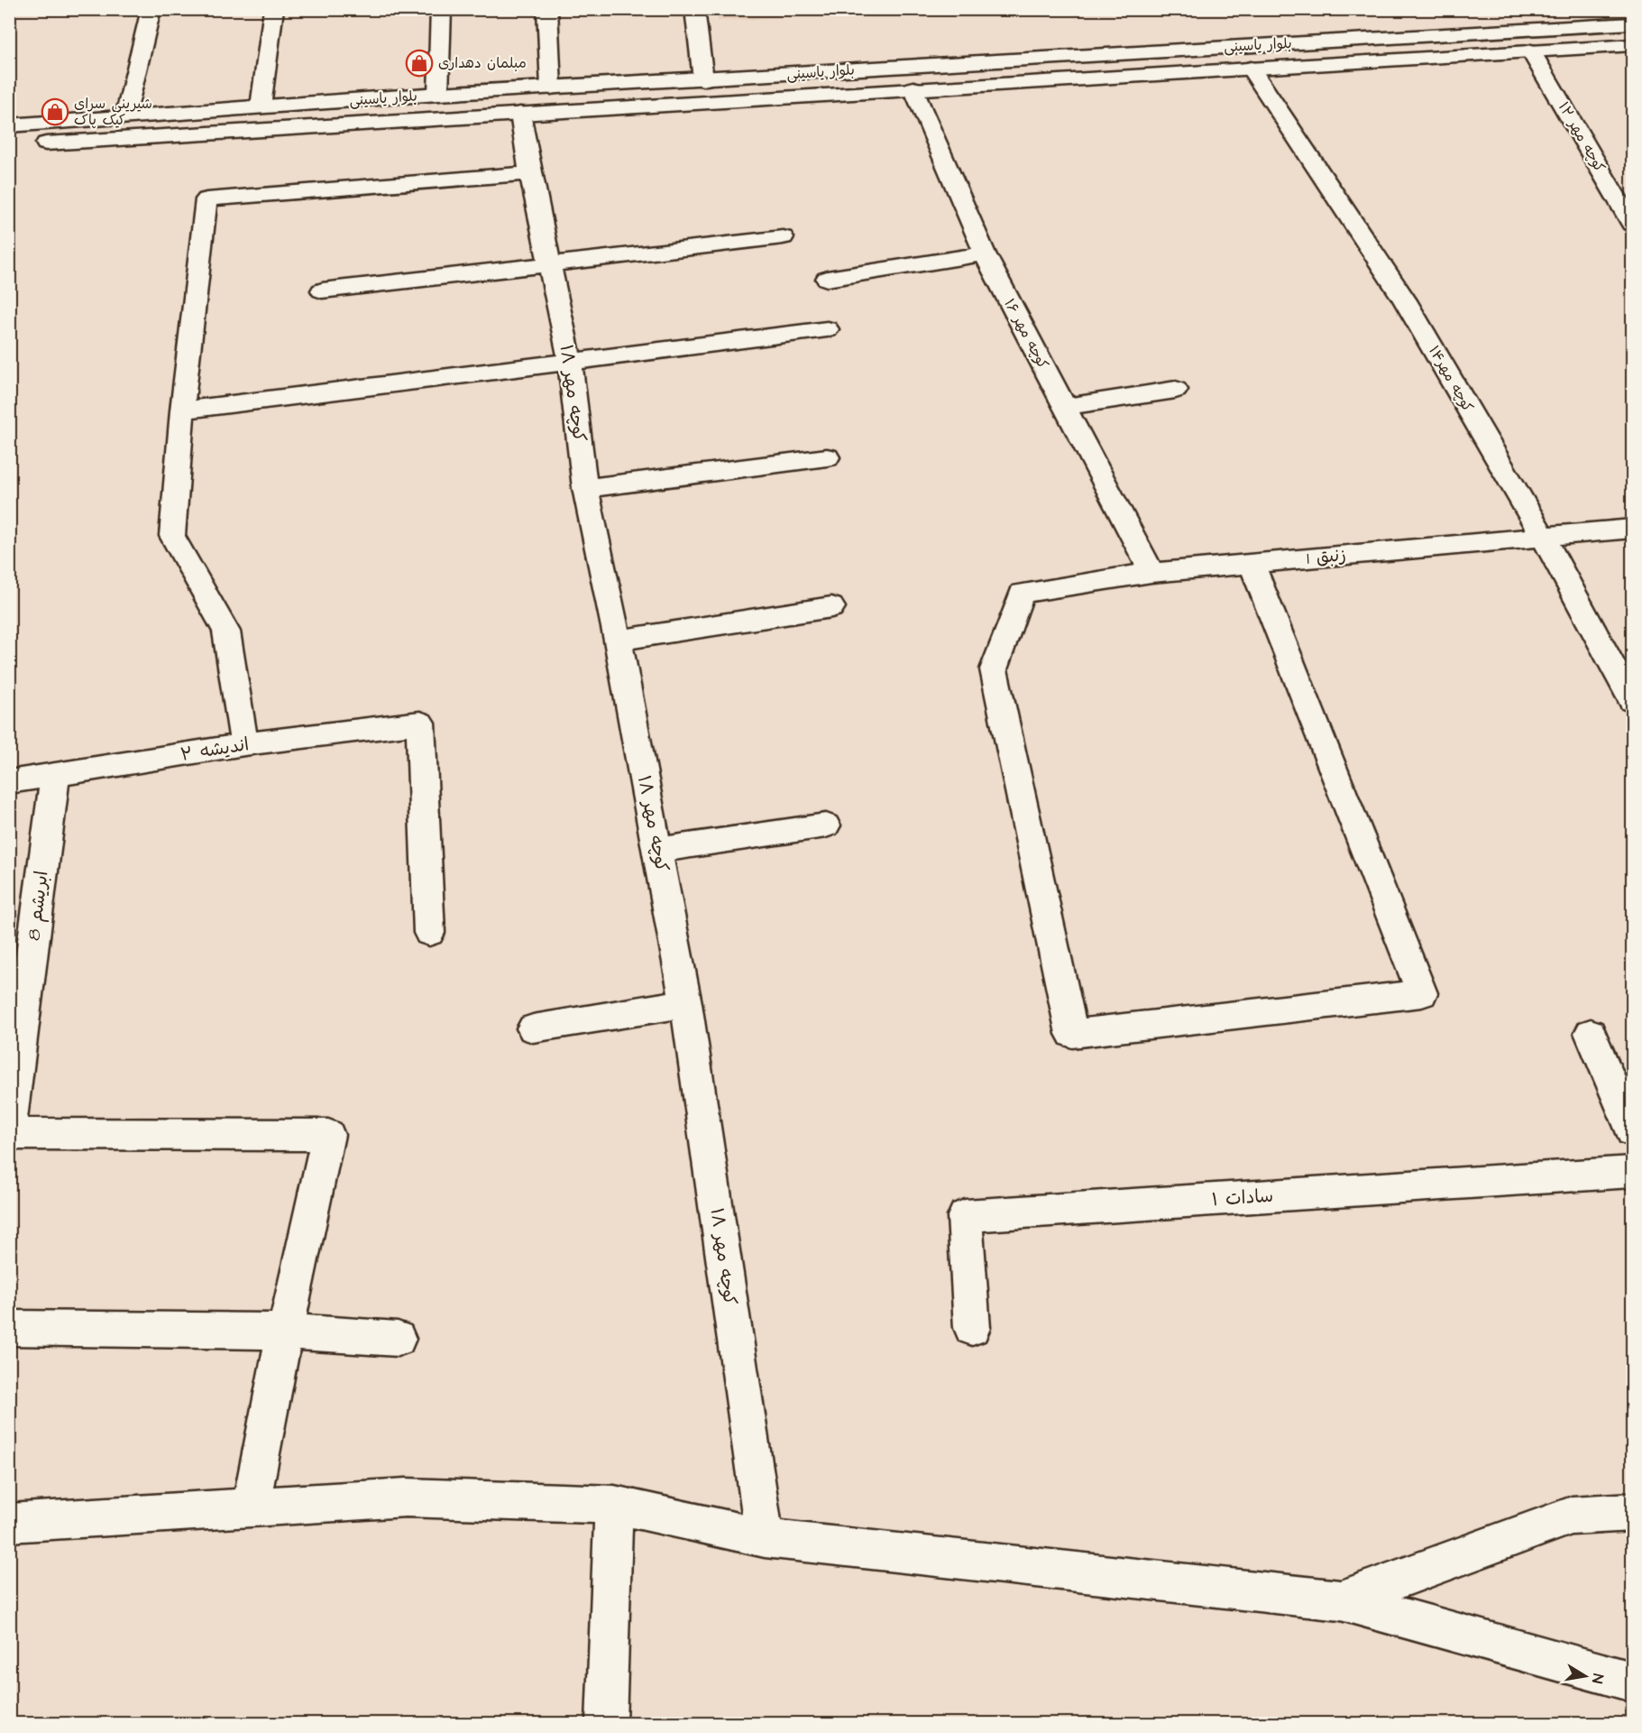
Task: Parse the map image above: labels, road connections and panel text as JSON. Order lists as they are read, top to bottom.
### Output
{
  "streets": {
    "street": [
      "بلوار یاسینی",
      "کوچه مهر ۱۲",
      "کوچه مهر ۱۶",
      "کوچه مهر۱۴",
      "کوچه مهر ۱۸",
      "زنبق 1",
      "اندیشه ۲",
      "ابریشم 8",
      "سادات ۱"
    ]
  },
  "crossings": [
    ["بلوار یاسینی", "کوچه مهر ۱۲"],
    ["بلوار یاسینی", "کوچه مهر ۱۶"],
    ["بلوار یاسینی", "کوچه مهر۱۴"],
    ["بلوار یاسینی", "کوچه مهر ۱۸"],
    ["کوچه مهر ۱۶", "زنبق 1"],
    ["کوچه مهر۱۴", "زنبق 1"],
    ["اندیشه ۲", "ابریشم 8"]
  ],
  "places": {
    "shop": ["مبلمان دهداری", "شیرینی سرای کیک پاک"]
  },
  "north": "right"
}
